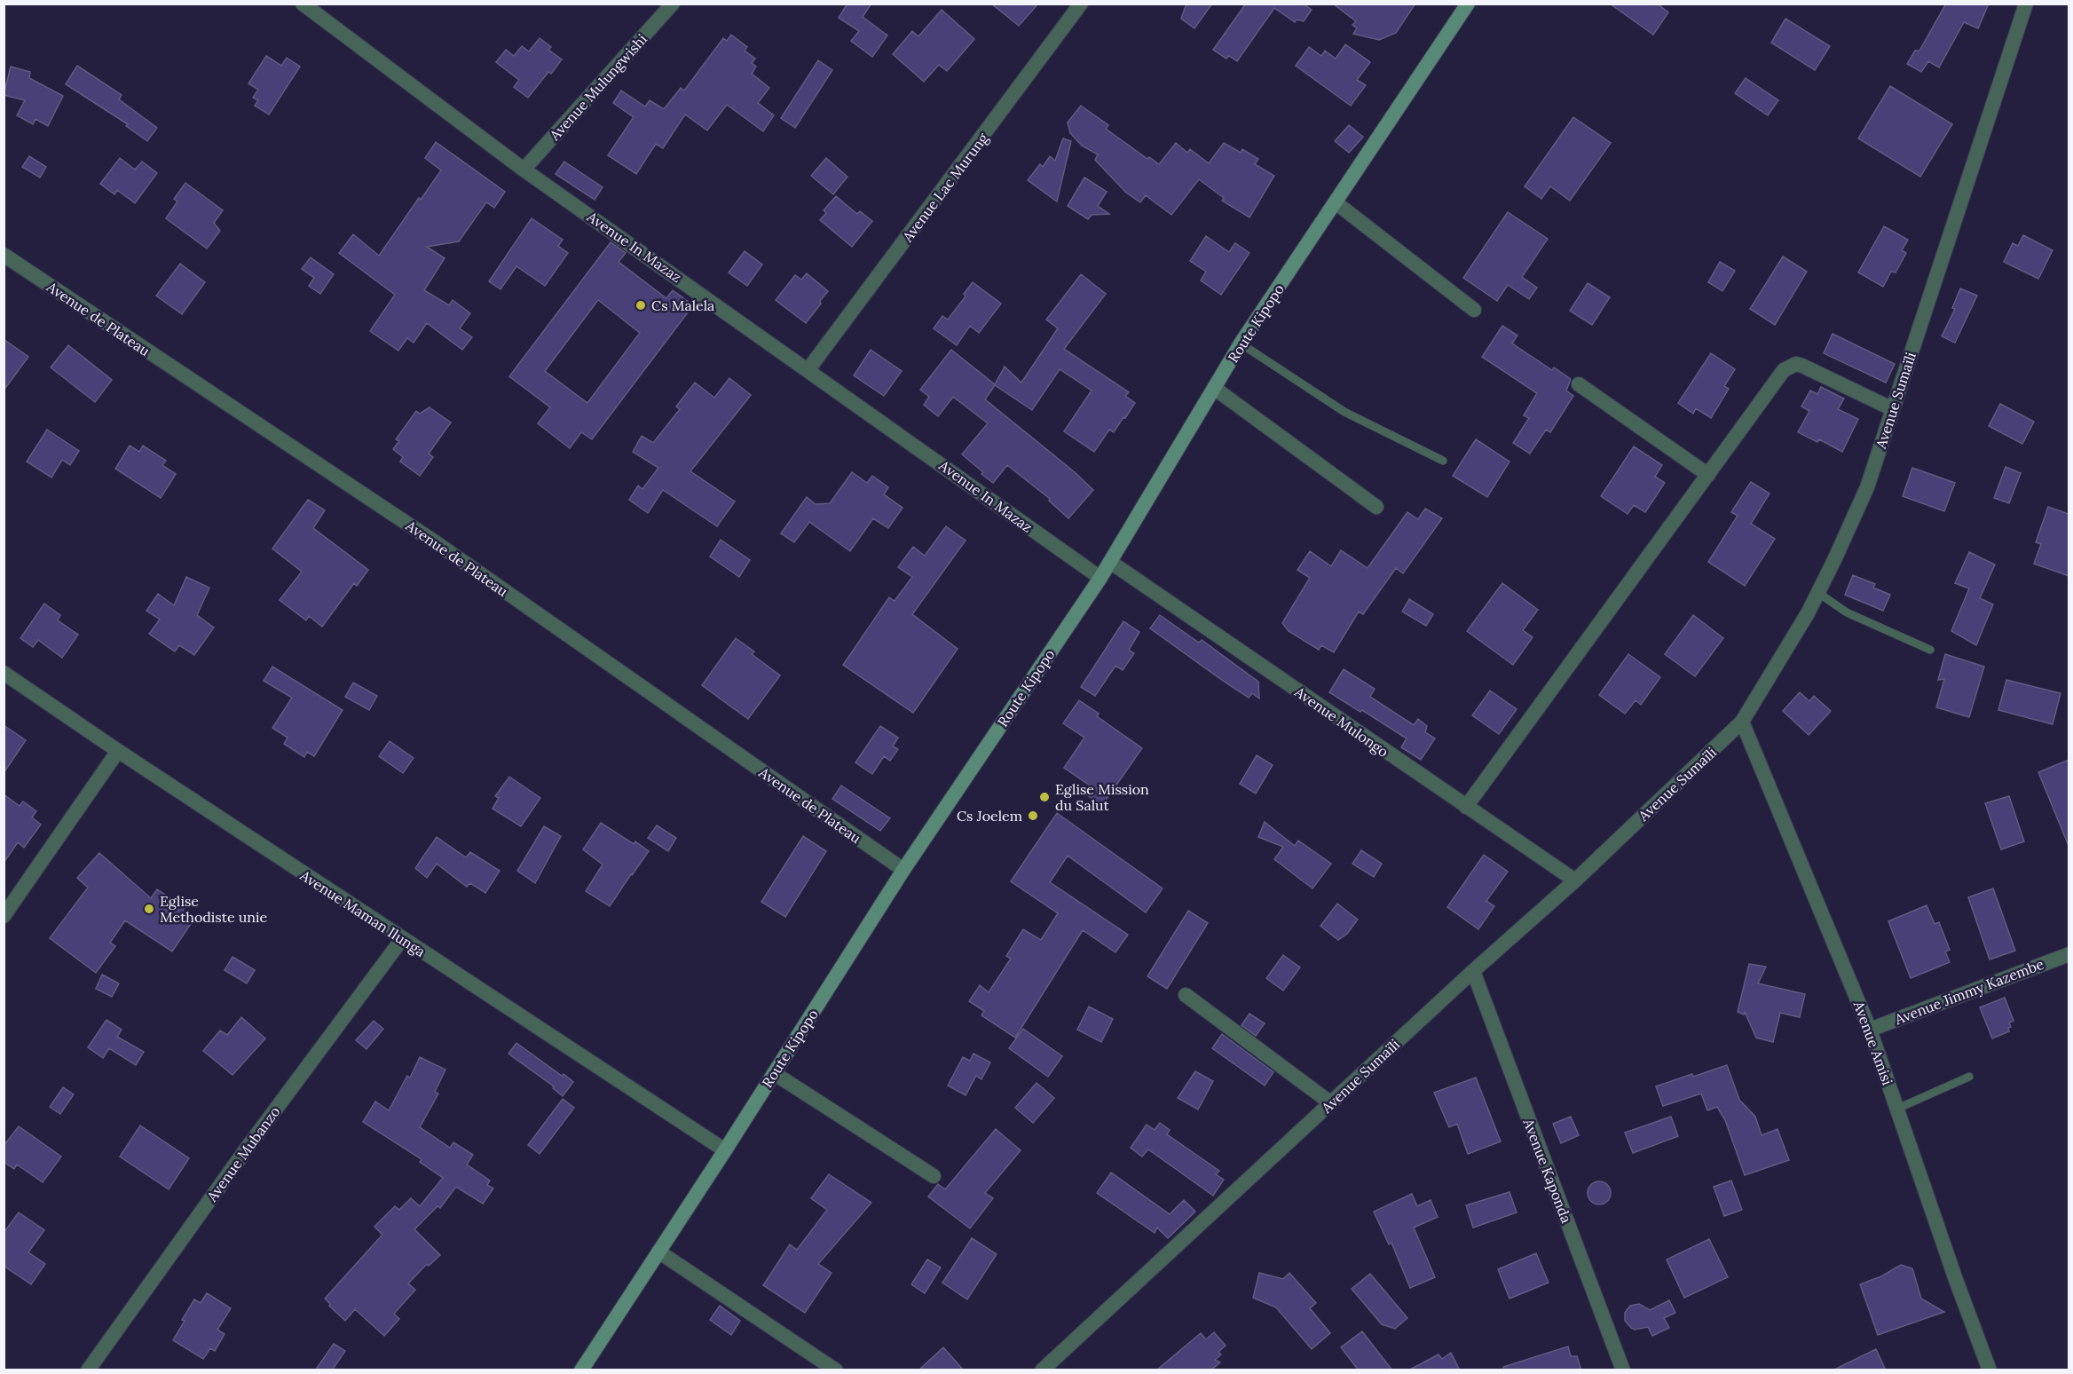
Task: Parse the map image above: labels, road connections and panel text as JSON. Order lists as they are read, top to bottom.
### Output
{
  "streets": {
    "main road": ["Route Kipopo"],
    "street": [
      "Avenue Mulungwishi",
      "Avenue Lac Murung",
      "Avenue In Mazaz",
      "Avenue de Plateau",
      "Avenue Sumaïli",
      "Avenue Mulongo",
      "Avenue Maman Ilunga",
      "Avenue Jimmy Kazembe",
      "Avenue Amisi",
      "Avenue Mubanzo",
      "Avenue Kaponda"
    ]
  },
  "crossings": [
    ["Avenue Mulungwishi", "Avenue In Mazaz"],
    ["Avenue Lac Murung", "Avenue In Mazaz"],
    ["Avenue In Mazaz", "Route Kipopo"],
    ["Avenue de Plateau", "Route Kipopo"],
    ["Route Kipopo", "Avenue Mulongo"],
    ["Route Kipopo", "Avenue Maman Ilunga"],
    ["Avenue Sumaïli", "Avenue Mulongo"],
    ["Avenue Sumaïli", "Avenue Amisi"],
    ["Avenue Sumaïli", "Avenue Kaponda"],
    ["Avenue Maman Ilunga", "Avenue Mubanzo"],
    ["Avenue Jimmy Kazembe", "Avenue Amisi"]
  ],
  "places": [
    "Cs Malela",
    "Eglise Mission du Salut",
    "Cs Joelem",
    "Eglise Methodiste unie"
  ]
}
